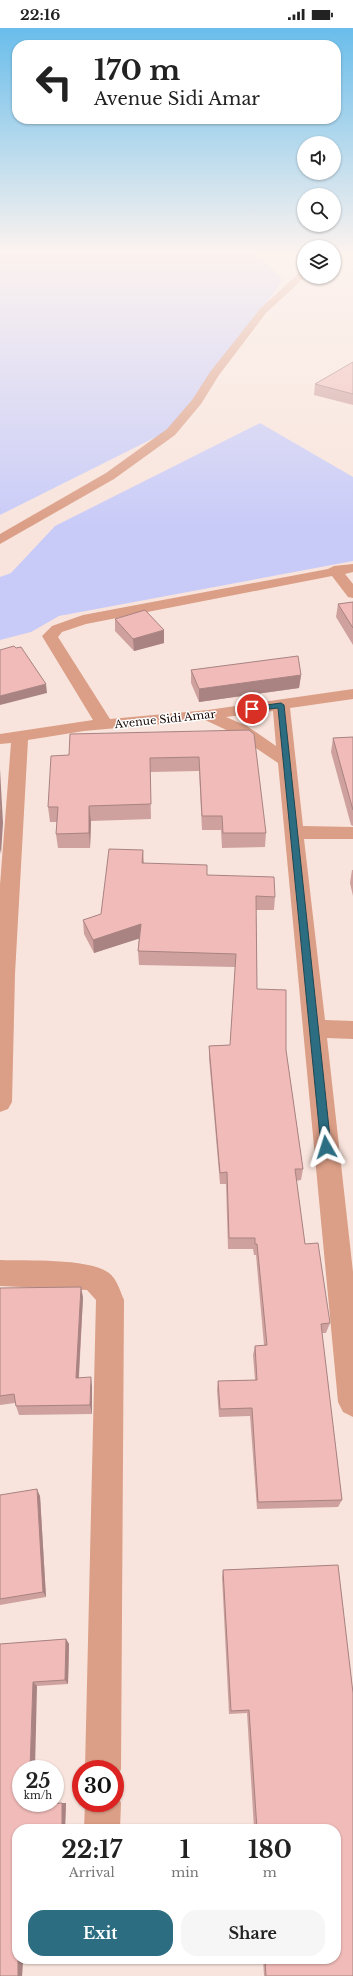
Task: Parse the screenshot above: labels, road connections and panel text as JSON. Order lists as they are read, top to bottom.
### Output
{
  "streets": {
    "street": ["Avenue Sidi Amar"]
  },
  "page": {
    "status": "22:16",
    "turn": ["170 m", "Avenue Sidi Amar"],
    "speed": "25 km/h",
    "limit": "30",
    "eta": [
      "22:17",
      "Arrival",
      "1",
      "min",
      "180",
      "m"
    ],
    "buttons": ["Exit", "Share"]
  }
}
